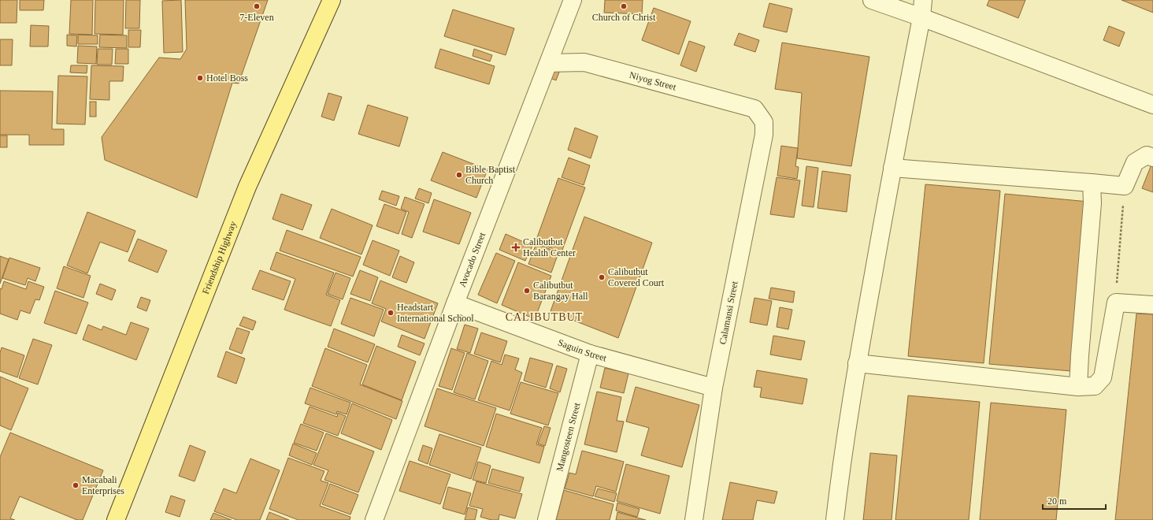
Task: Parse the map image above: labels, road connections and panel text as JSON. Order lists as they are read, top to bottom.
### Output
{
  "streets": {
    "main road": ["Friendship Highway"],
    "street": [
      "Niyog Street",
      "Avocado Street",
      "Calamansi Street",
      "Saguin Street",
      "Mangosteen Street"
    ]
  },
  "crossings": [
    ["Niyog Street", "Avocado Street"],
    ["Niyog Street", "Calamansi Street"],
    ["Avocado Street", "Saguin Street"],
    ["Calamansi Street", "Saguin Street"],
    ["Saguin Street", "Mangosteen Street"]
  ],
  "districts": ["CALIBUTBUT"],
  "places": {
    "other": [
      "7-Eleven",
      "Church of Christ",
      "Hotel Boss",
      "Bible Baptist Church",
      "Calibutbut Covered Court",
      "Calibutbut Barangay Hall",
      "Headstart International School",
      "Macabali Enterprises"
    ],
    "health": ["Calibutbut Health Center"]
  },
  "scale_bar": "20 m"
}
